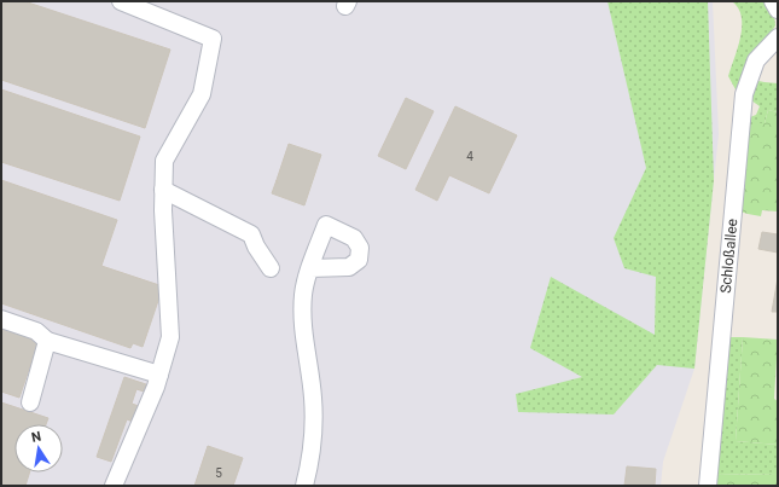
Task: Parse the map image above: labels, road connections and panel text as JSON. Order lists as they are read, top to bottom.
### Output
{
  "streets": {
    "street": ["Schloßallee"]
  },
  "house_numbers": ["4", "5"],
  "north": "top"
}
